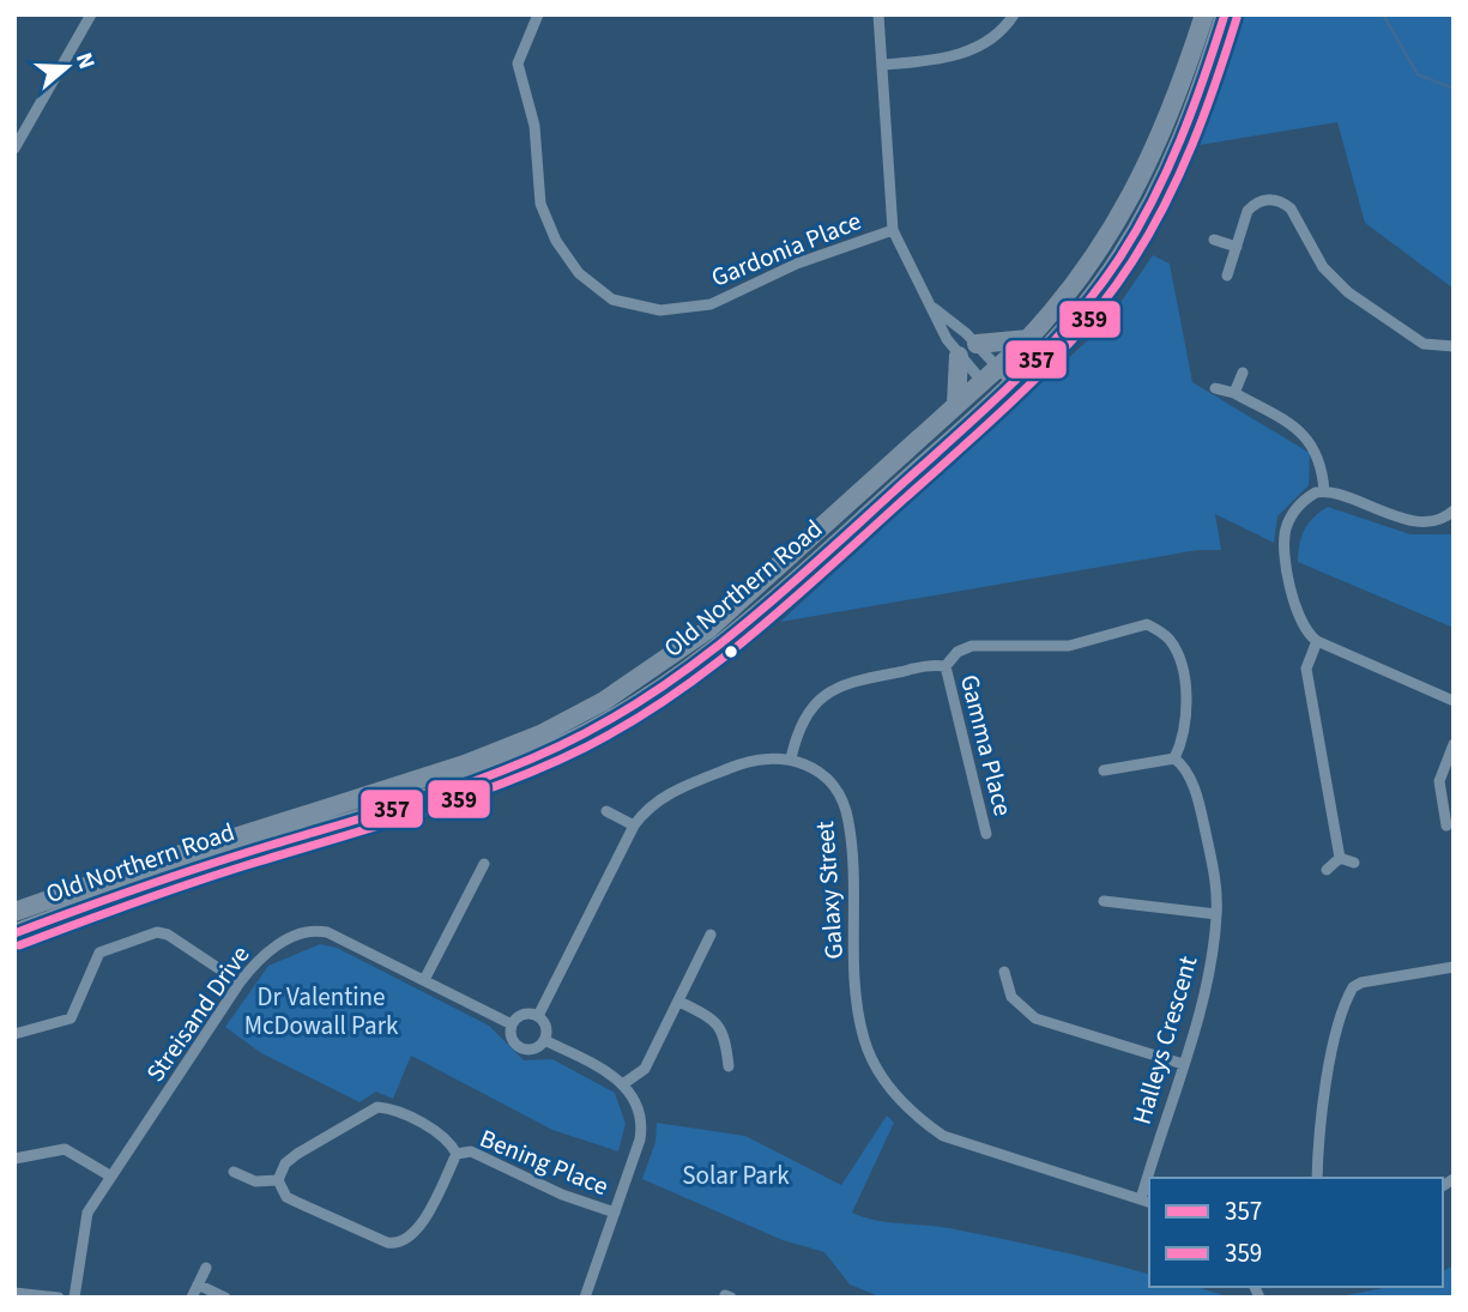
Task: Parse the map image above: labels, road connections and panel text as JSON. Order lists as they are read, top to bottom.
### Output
{
  "streets": {
    "highway": ["Old Northern Road"],
    "street": [
      "Gardonia Place",
      "Gamma Place",
      "Galaxy Street",
      "Streisand Drive",
      "Halleys Crescent",
      "Bening Place"
    ]
  },
  "parks": ["Dr Valentine McDowall Park", "Solar Park"],
  "lines": ["transit line 357", "transit line 359"],
  "legend": ["357", "359"],
  "north": "right"
}
